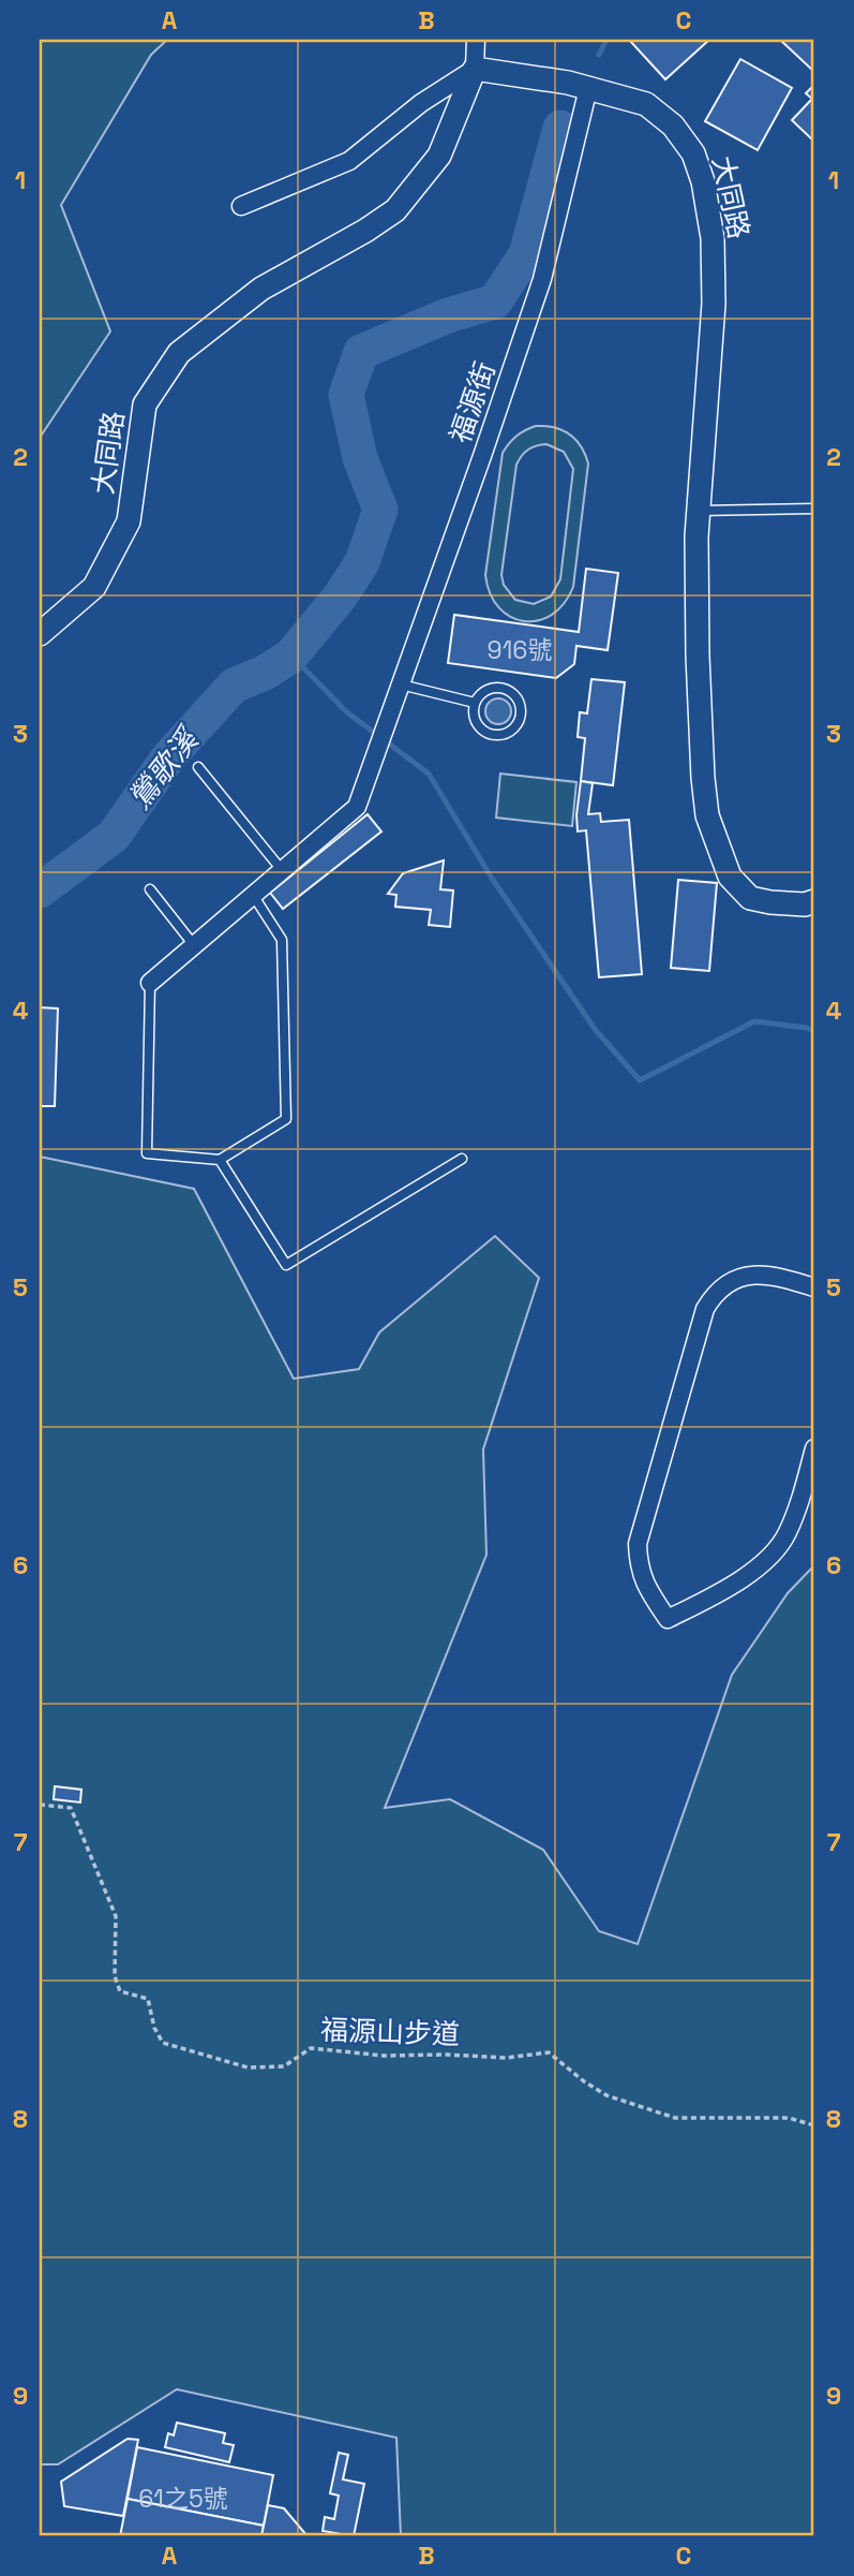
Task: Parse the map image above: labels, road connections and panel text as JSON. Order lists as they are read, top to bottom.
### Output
{
  "streets": {
    "street": ["大同路", "福源街"],
    "path": ["福源山步道"]
  },
  "crossings": [
    ["大同路", "福源街"]
  ],
  "water": ["鶯歌溪"],
  "house_numbers": ["916號", "61之5號"],
  "grid": {
    "columns": ["A", "B", "C"],
    "rows": [
      "1",
      "2",
      "3",
      "4",
      "5",
      "6",
      "7",
      "8",
      "9"
    ]
  }
}
